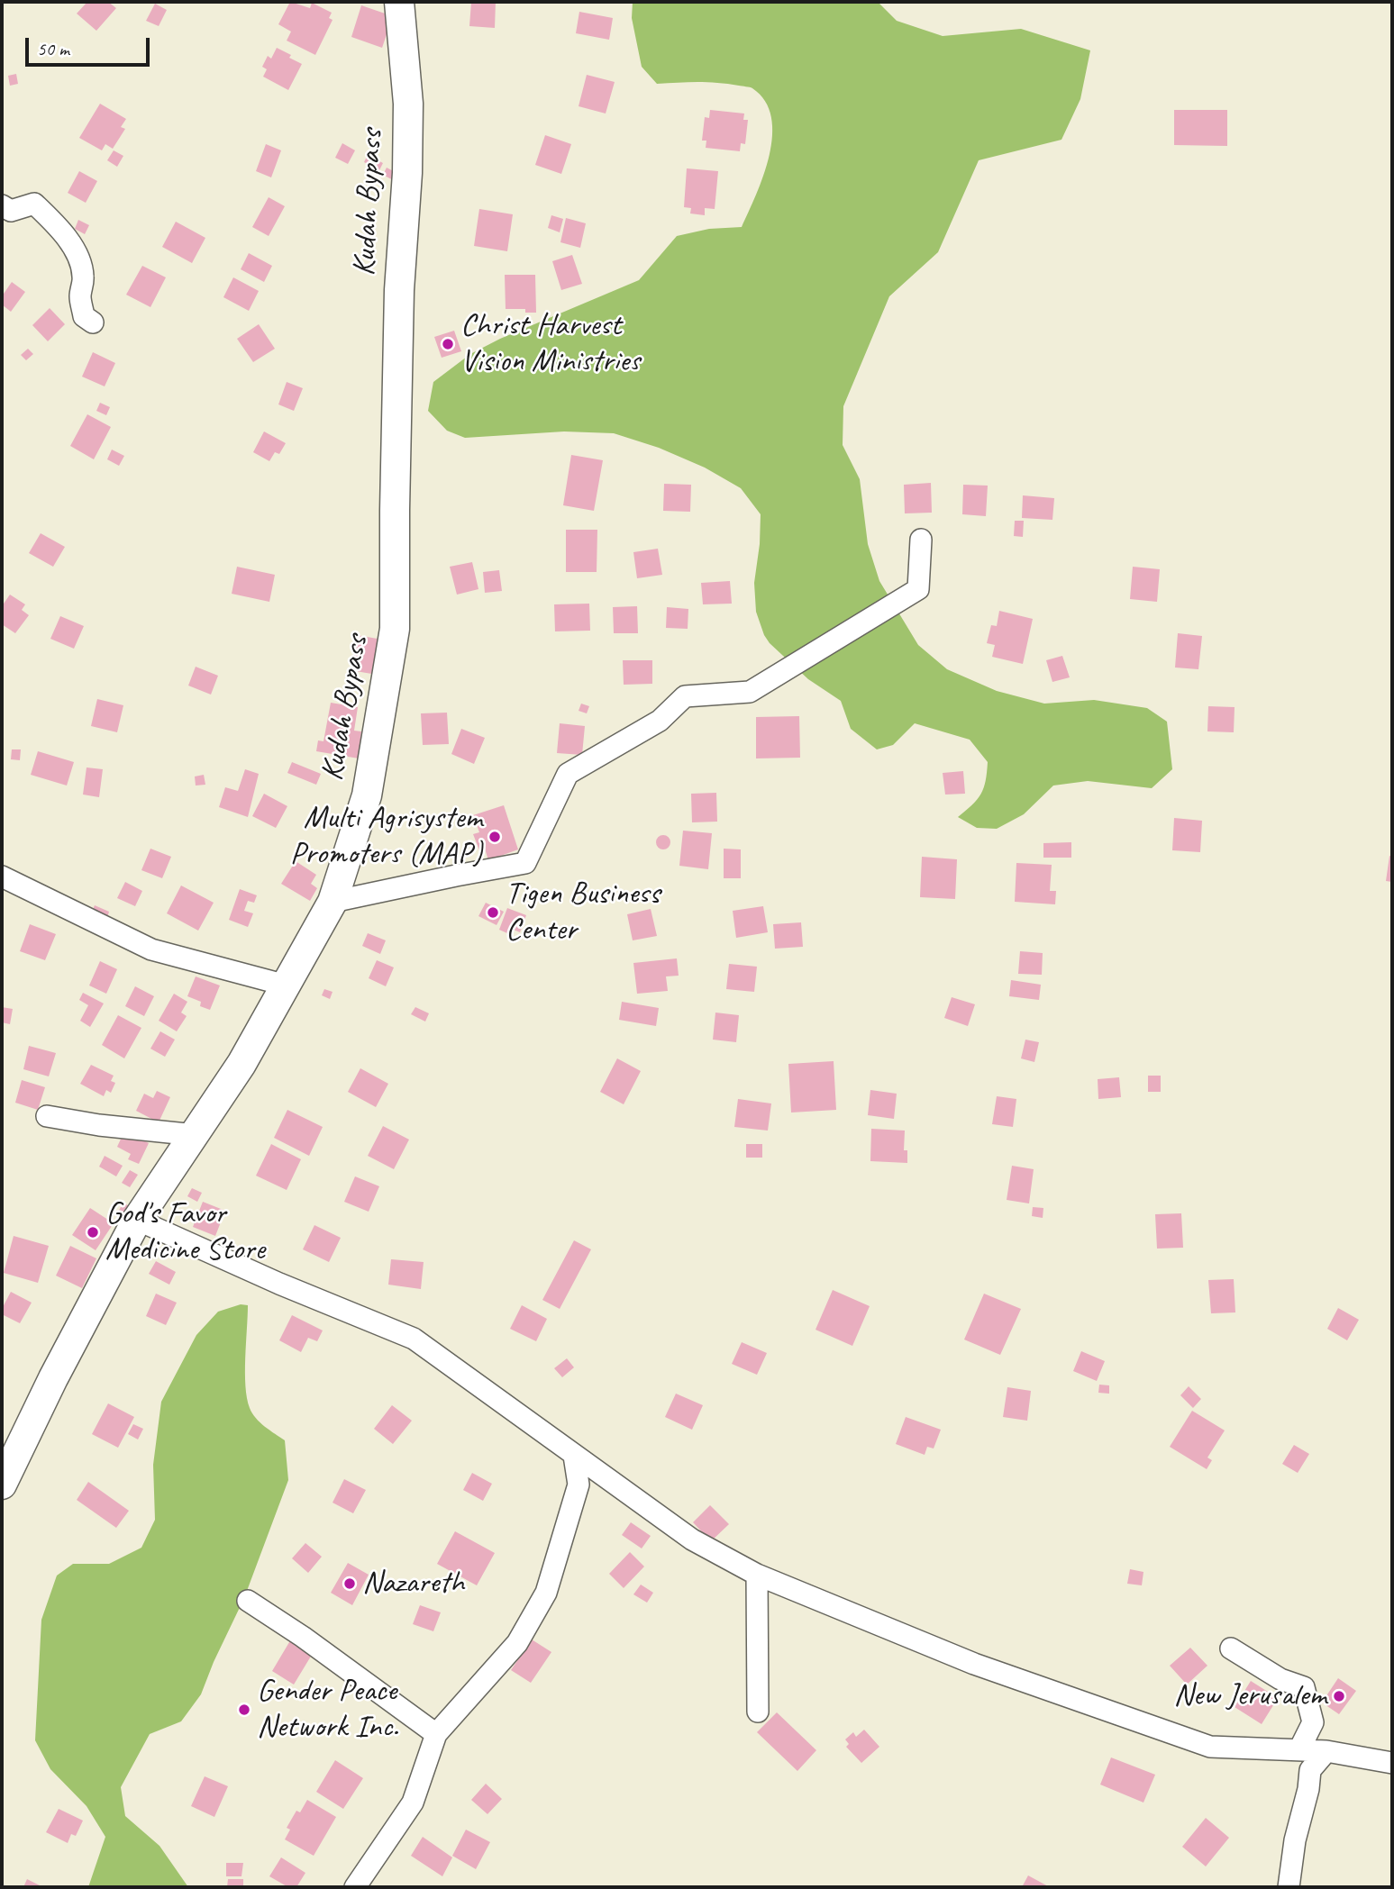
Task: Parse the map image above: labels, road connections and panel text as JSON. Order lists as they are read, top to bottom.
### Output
{
  "streets": {
    "street": ["Kudah Bypass"]
  },
  "places": [
    "Christ Harvest Vision Ministries",
    "Multi Agrisystem Promoters (MAP)",
    "Tigen Business Center",
    "God's Favor Medicine Store",
    "Nazareth",
    "New Jerusalem",
    "Gender Peace Network Inc."
  ],
  "scale_bar": "50 m"
}
